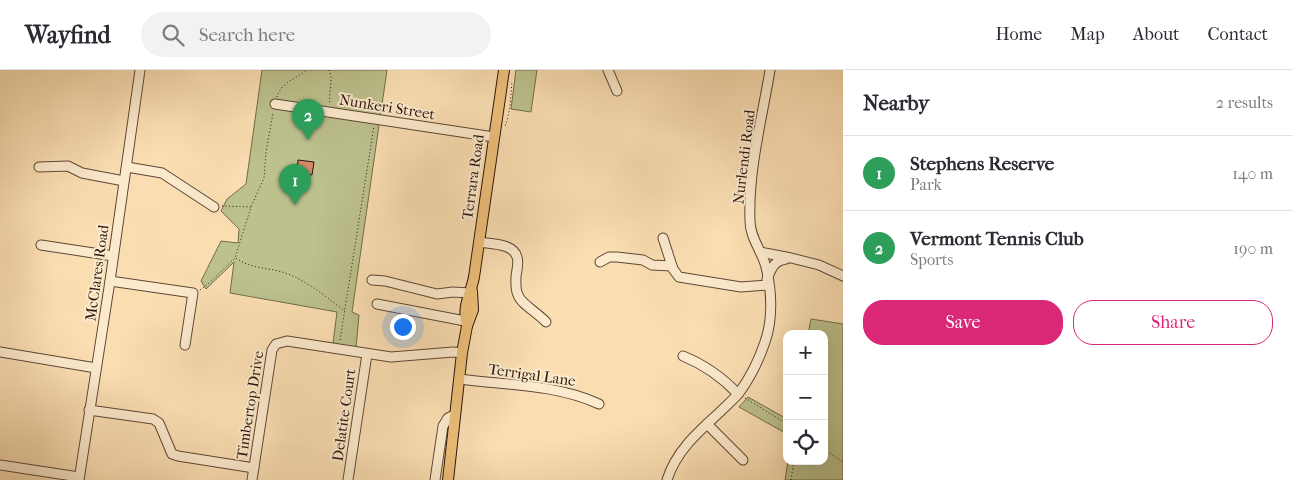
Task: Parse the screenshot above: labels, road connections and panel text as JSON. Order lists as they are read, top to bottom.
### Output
{
  "streets": {
    "main road": ["Terrara Road"],
    "street": [
      "Nunkeri Street",
      "Nurlendi Road",
      "McClares Road",
      "Terrigal Lane",
      "Timbertop Drive",
      "Delatite Court"
    ]
  },
  "crossings": [
    ["Nunkeri Street", "Terrara Road"],
    ["Terrara Road", "Terrigal Lane"],
    ["Terrara Road", "Timbertop Drive"],
    ["Timbertop Drive", "Delatite Court"]
  ],
  "page": {
    "header": "Wayfind",
    "search": "Search here",
    "nav": [
      "Home",
      "Map",
      "About",
      "Contact"
    ],
    "heading": ["Nearby", "2 results"],
    "pins": ["2", "1"],
    "list": [
      {
        "mark": "1",
        "name": "Stephens Reserve",
        "note": "Park",
        "value": "140 m"
      },
      {
        "mark": "2",
        "name": "Vermont Tennis Club",
        "note": "Sports",
        "value": "190 m"
      }
    ],
    "buttons": ["Save", "Share"],
    "map_buttons": ["+", "−"]
  }
}
